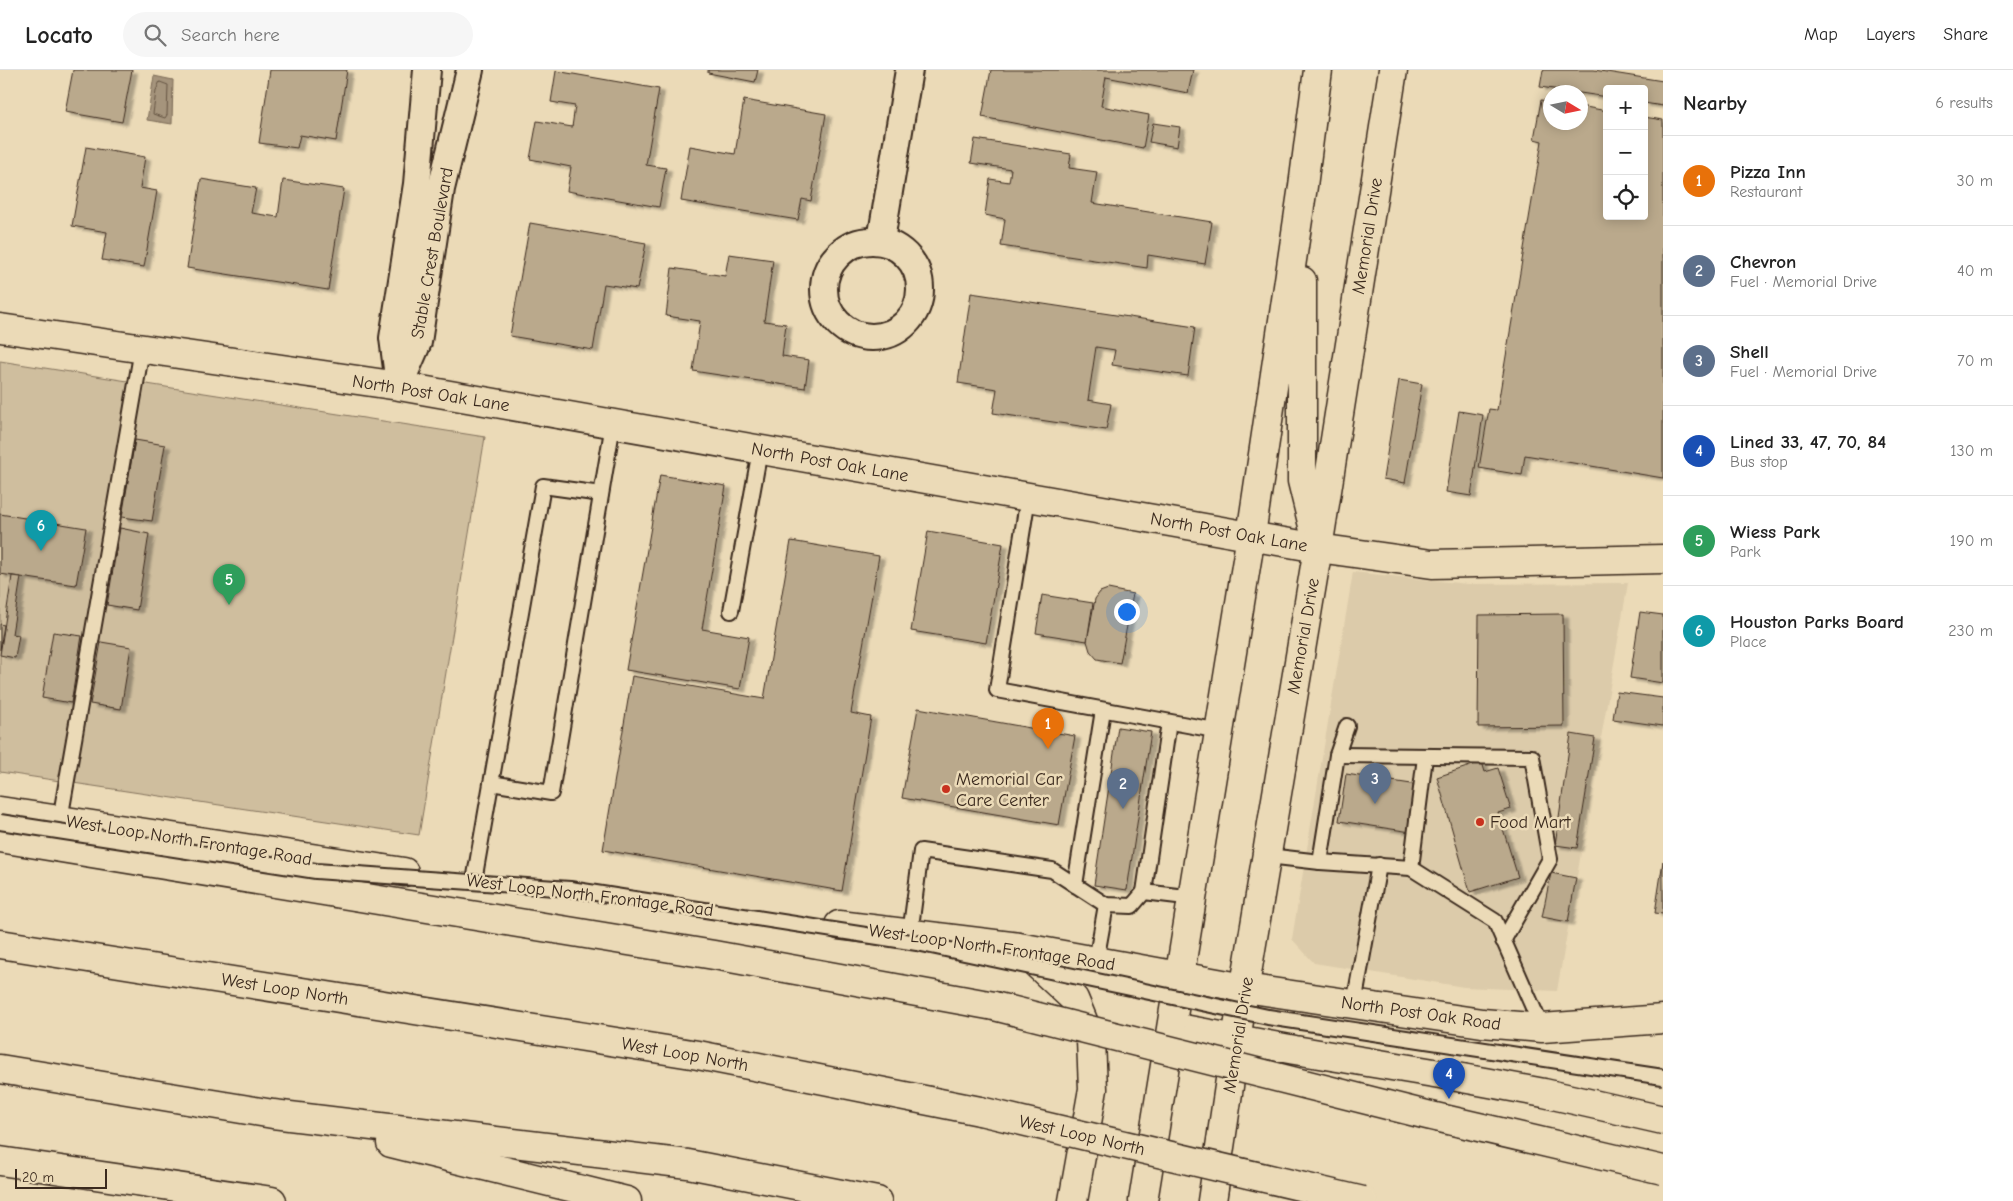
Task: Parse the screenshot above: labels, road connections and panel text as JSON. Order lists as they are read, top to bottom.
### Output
{
  "streets": {
    "main road": [
      "Memorial Drive",
      "North Post Oak Lane",
      "West Loop North Frontage Road",
      "West Loop North",
      "North Post Oak Road"
    ],
    "street": ["Stable Crest Boulevard"]
  },
  "crossings": [
    ["Memorial Drive", "North Post Oak Lane"],
    ["Memorial Drive", "North Post Oak Road"],
    ["Stable Crest Boulevard", "North Post Oak Lane"],
    ["West Loop North Frontage Road", "North Post Oak Road"]
  ],
  "places": ["Memorial Car Care Center", "Food Mart"],
  "scale_bar": "20 m",
  "north": "right",
  "page": {
    "header": "Locato",
    "search": "Search here",
    "nav": ["Map", "Layers", "Share"],
    "heading": ["Nearby", "6 results"],
    "map_buttons": ["+", "−"],
    "list": [
      {
        "mark": "1",
        "name": "Pizza Inn",
        "note": "Restaurant",
        "value": "30 m"
      },
      {
        "mark": "2",
        "name": "Chevron",
        "note": "Fuel · Memorial Drive",
        "value": "40 m"
      },
      {
        "mark": "3",
        "name": "Shell",
        "note": "Fuel · Memorial Drive",
        "value": "70 m"
      },
      {
        "mark": "4",
        "name": "Lined 33, 47, 70, 84",
        "note": "Bus stop",
        "value": "130 m"
      },
      {
        "mark": "5",
        "name": "Wiess Park",
        "note": "Park",
        "value": "190 m"
      },
      {
        "mark": "6",
        "name": "Houston Parks Board",
        "note": "Place",
        "value": "230 m"
      }
    ],
    "pins": [
      "6",
      "5",
      "1",
      "3",
      "2",
      "4"
    ],
    "scale": "20 m"
  }
}
